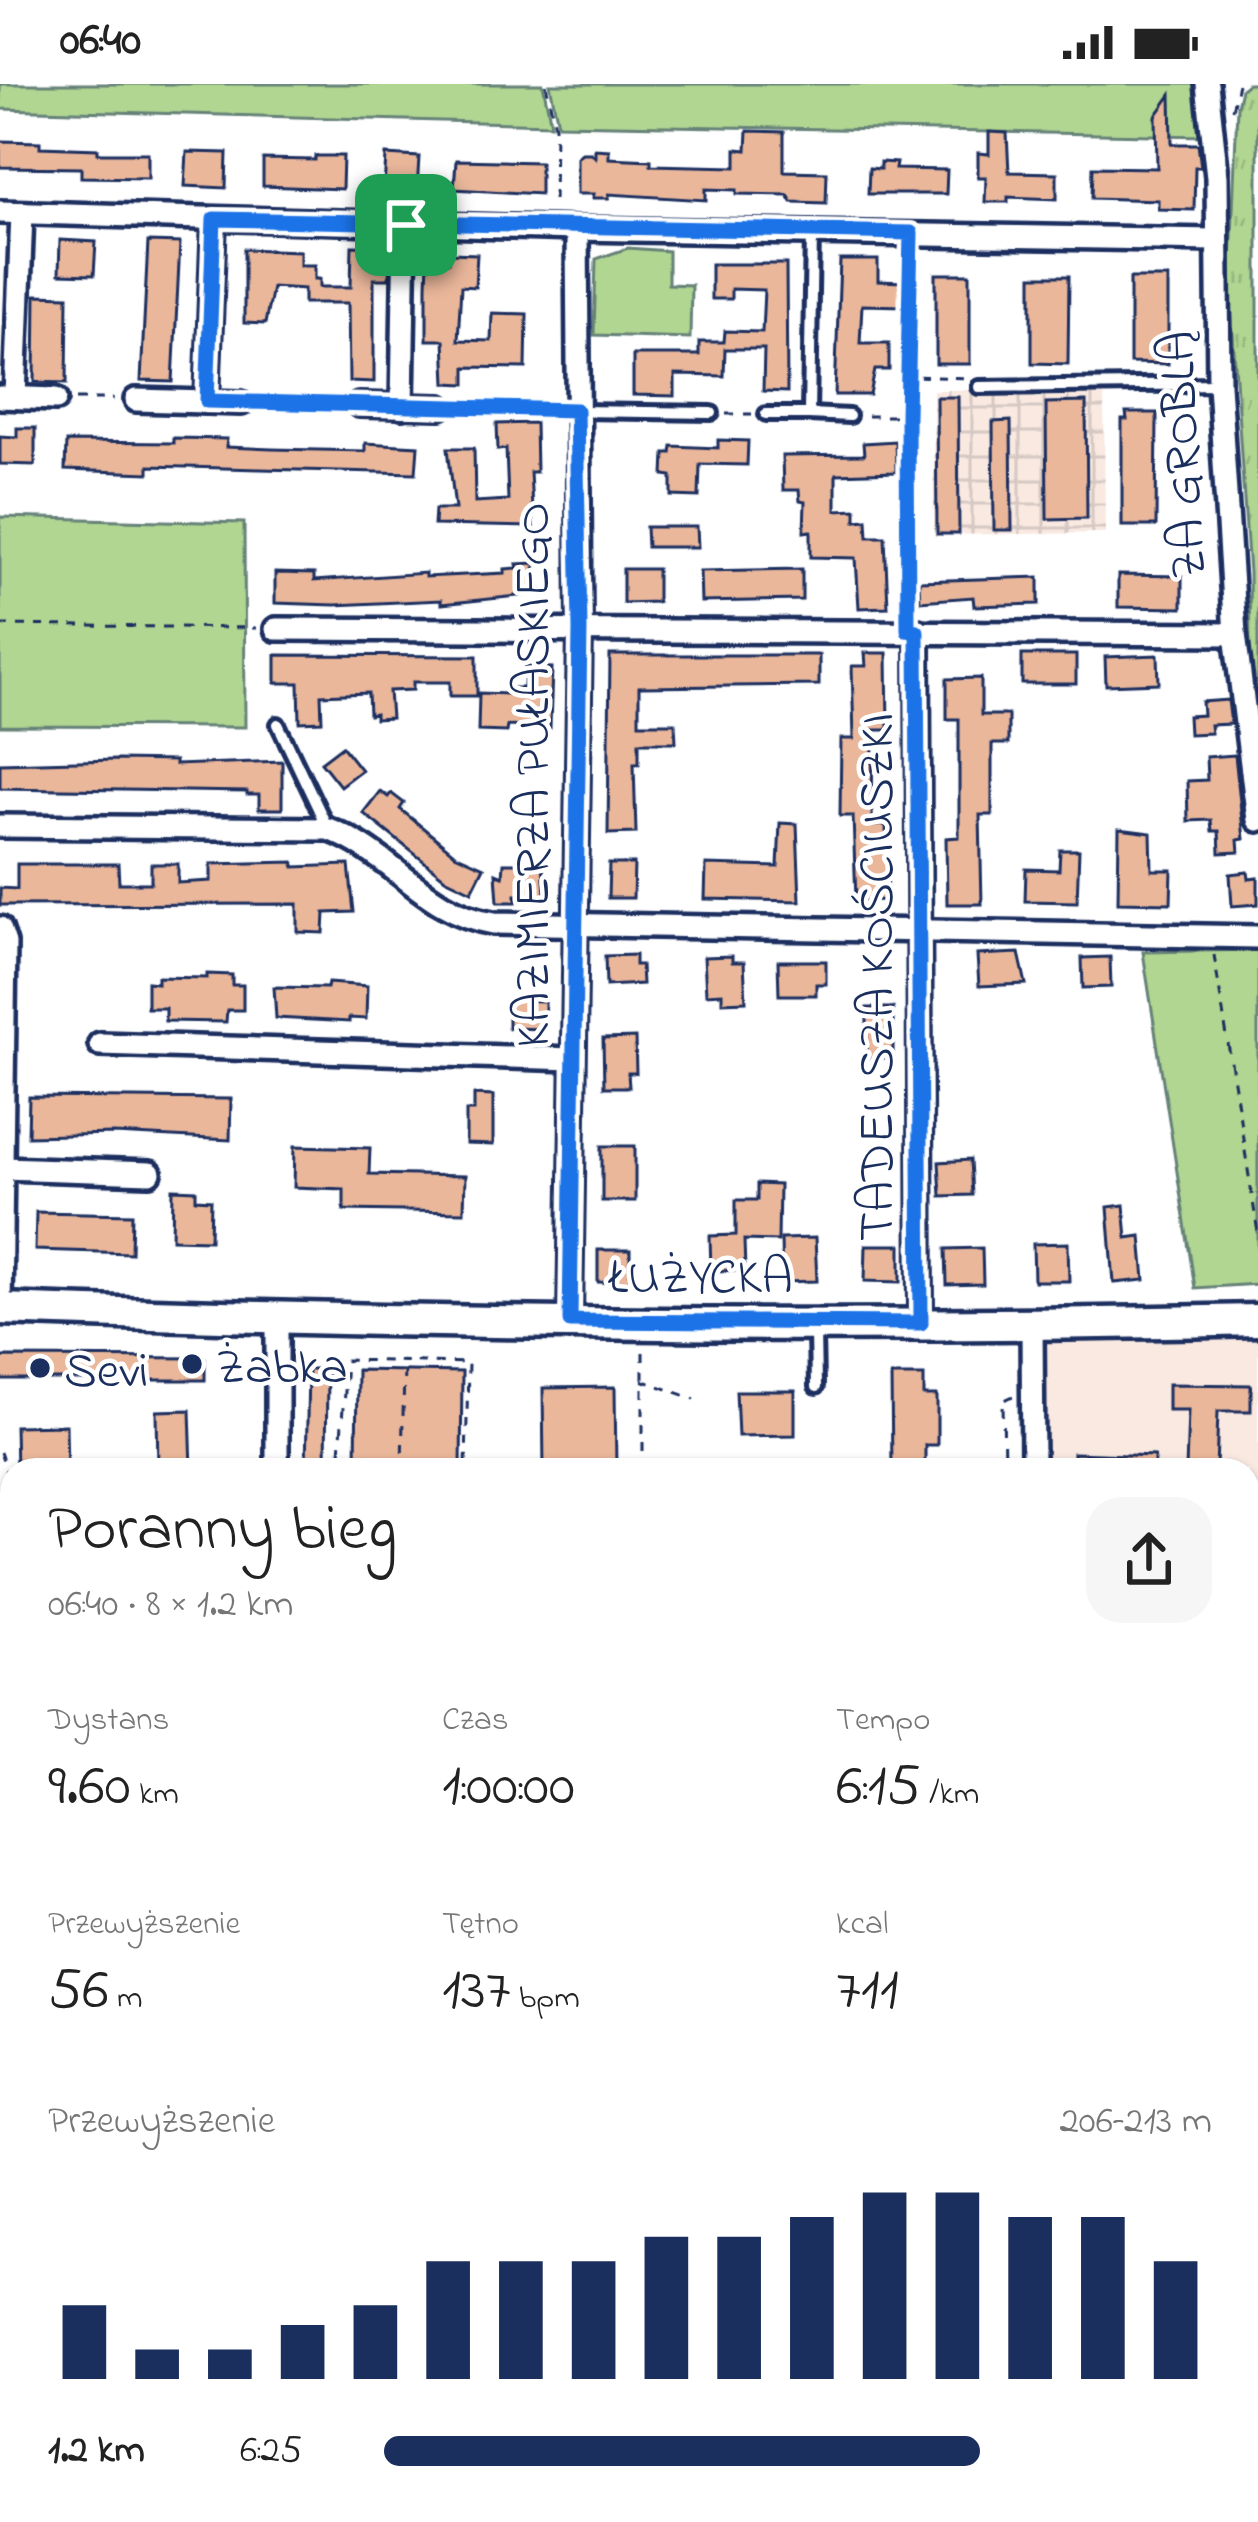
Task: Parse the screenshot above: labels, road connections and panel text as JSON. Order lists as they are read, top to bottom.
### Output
{
  "streets": {
    "street": [
      "ZA GROBLĄ",
      "KAZIMIERZA PUŁASKIEGO",
      "TADEUSZA KOŚCIUSZKI",
      "ŁUŻYCKA"
    ]
  },
  "crossings": [
    ["KAZIMIERZA PUŁASKIEGO", "ŁUŻYCKA"],
    ["TADEUSZA KOŚCIUSZKI", "ŁUŻYCKA"]
  ],
  "places": ["Żabka", "Sevi"],
  "page": {
    "status": "06:40",
    "heading": ["Poranny bieg", "06:40 · 8 × 1.2 km"],
    "stats": [
      ["Dystans", "9.60 km"],
      ["Czas", "1:00:00"],
      ["Tempo", "6:15 /km"],
      ["Przewyższenie", "56 m"],
      ["Tętno", "137 bpm"],
      ["kcal", "711"]
    ],
    "chart": ["Przewyższenie", "206–213 m"],
    "list": [
      {
        "name": "1.2 km",
        "note": "6:25"
      }
    ]
  }
}
